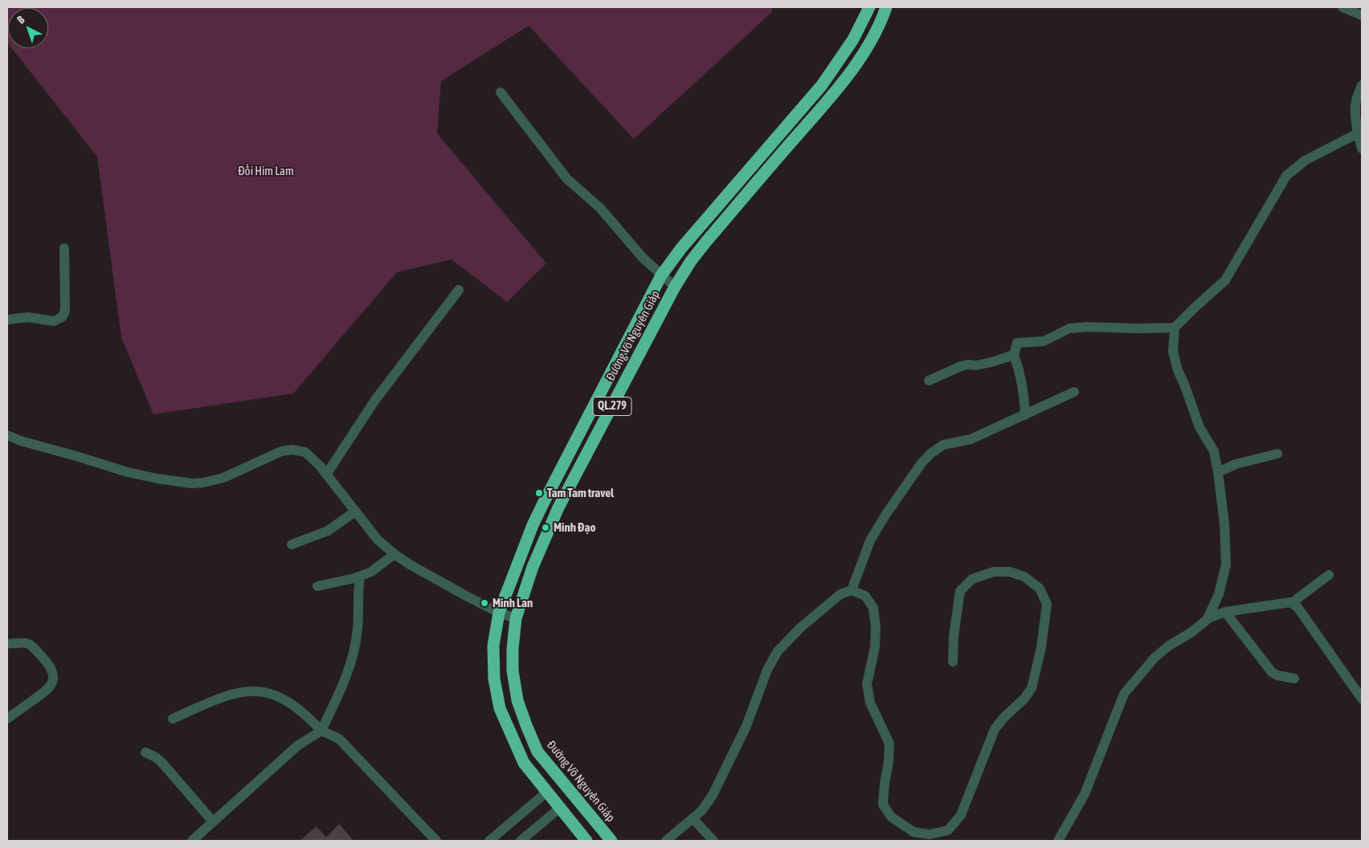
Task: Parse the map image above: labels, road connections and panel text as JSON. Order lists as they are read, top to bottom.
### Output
{
  "streets": {
    "highway": ["Đường Võ Nguyên Giáp", "QL.279"]
  },
  "parks": ["Đồi Him Lam"],
  "places": ["Tam Tam travel", "Minh Đạo", "Minh Lan"],
  "north": "top left"
}
